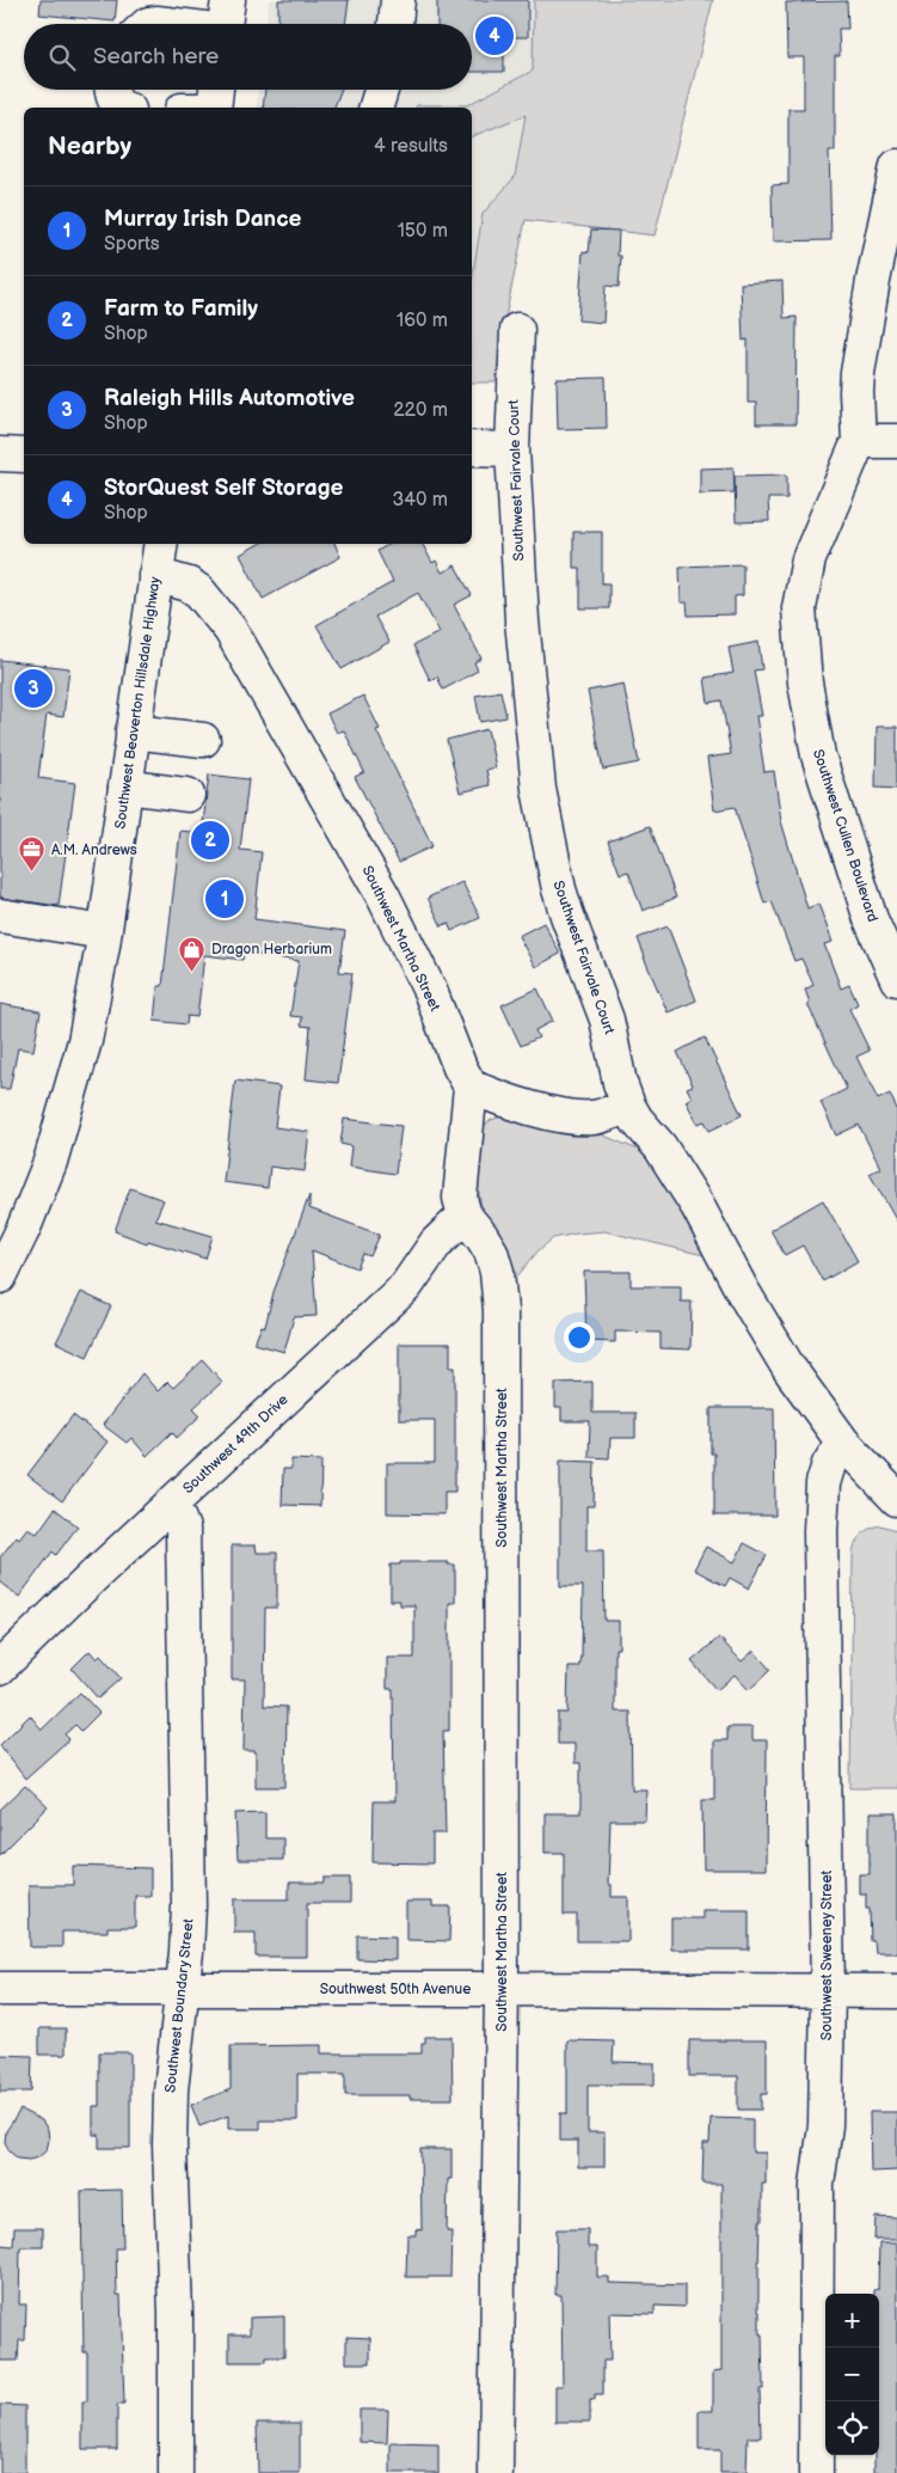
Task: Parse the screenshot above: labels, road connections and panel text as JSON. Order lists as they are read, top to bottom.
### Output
{
  "streets": {
    "street": [
      "Southwest Fairvale Court",
      "Southwest Beaverton Hillsdale Highway",
      "Southwest Cullen Boulevard",
      "Southwest Martha Street",
      "Southwest 49th Drive",
      "Southwest Sweeney Street",
      "Southwest 50th Avenue",
      "Southwest Boundary Street"
    ]
  },
  "crossings": [
    ["Southwest Fairvale Court", "Southwest Sweeney Street"],
    ["Southwest Beaverton Hillsdale Highway", "Southwest Martha Street"],
    ["Southwest Martha Street", "Southwest 49th Drive"],
    ["Southwest Martha Street", "Southwest 50th Avenue"],
    ["Southwest 49th Drive", "Southwest Boundary Street"],
    ["Southwest Sweeney Street", "Southwest 50th Avenue"],
    ["Southwest 50th Avenue", "Southwest Boundary Street"]
  ],
  "places": {
    "office": ["A.M. Andrews"],
    "shop": ["Dragon Herbarium"]
  },
  "page": {
    "pins": [
      "4",
      "3",
      "2",
      "1"
    ],
    "search": "Search here",
    "heading": ["Nearby", "4 results"],
    "list": [
      {
        "mark": "1",
        "name": "Murray Irish Dance",
        "note": "Sports",
        "value": "150 m"
      },
      {
        "mark": "2",
        "name": "Farm to Family",
        "note": "Shop",
        "value": "160 m"
      },
      {
        "mark": "3",
        "name": "Raleigh Hills Automotive",
        "note": "Shop",
        "value": "220 m"
      },
      {
        "mark": "4",
        "name": "StorQuest Self Storage",
        "note": "Shop",
        "value": "340 m"
      }
    ],
    "map_buttons": ["+", "−"]
  }
}
